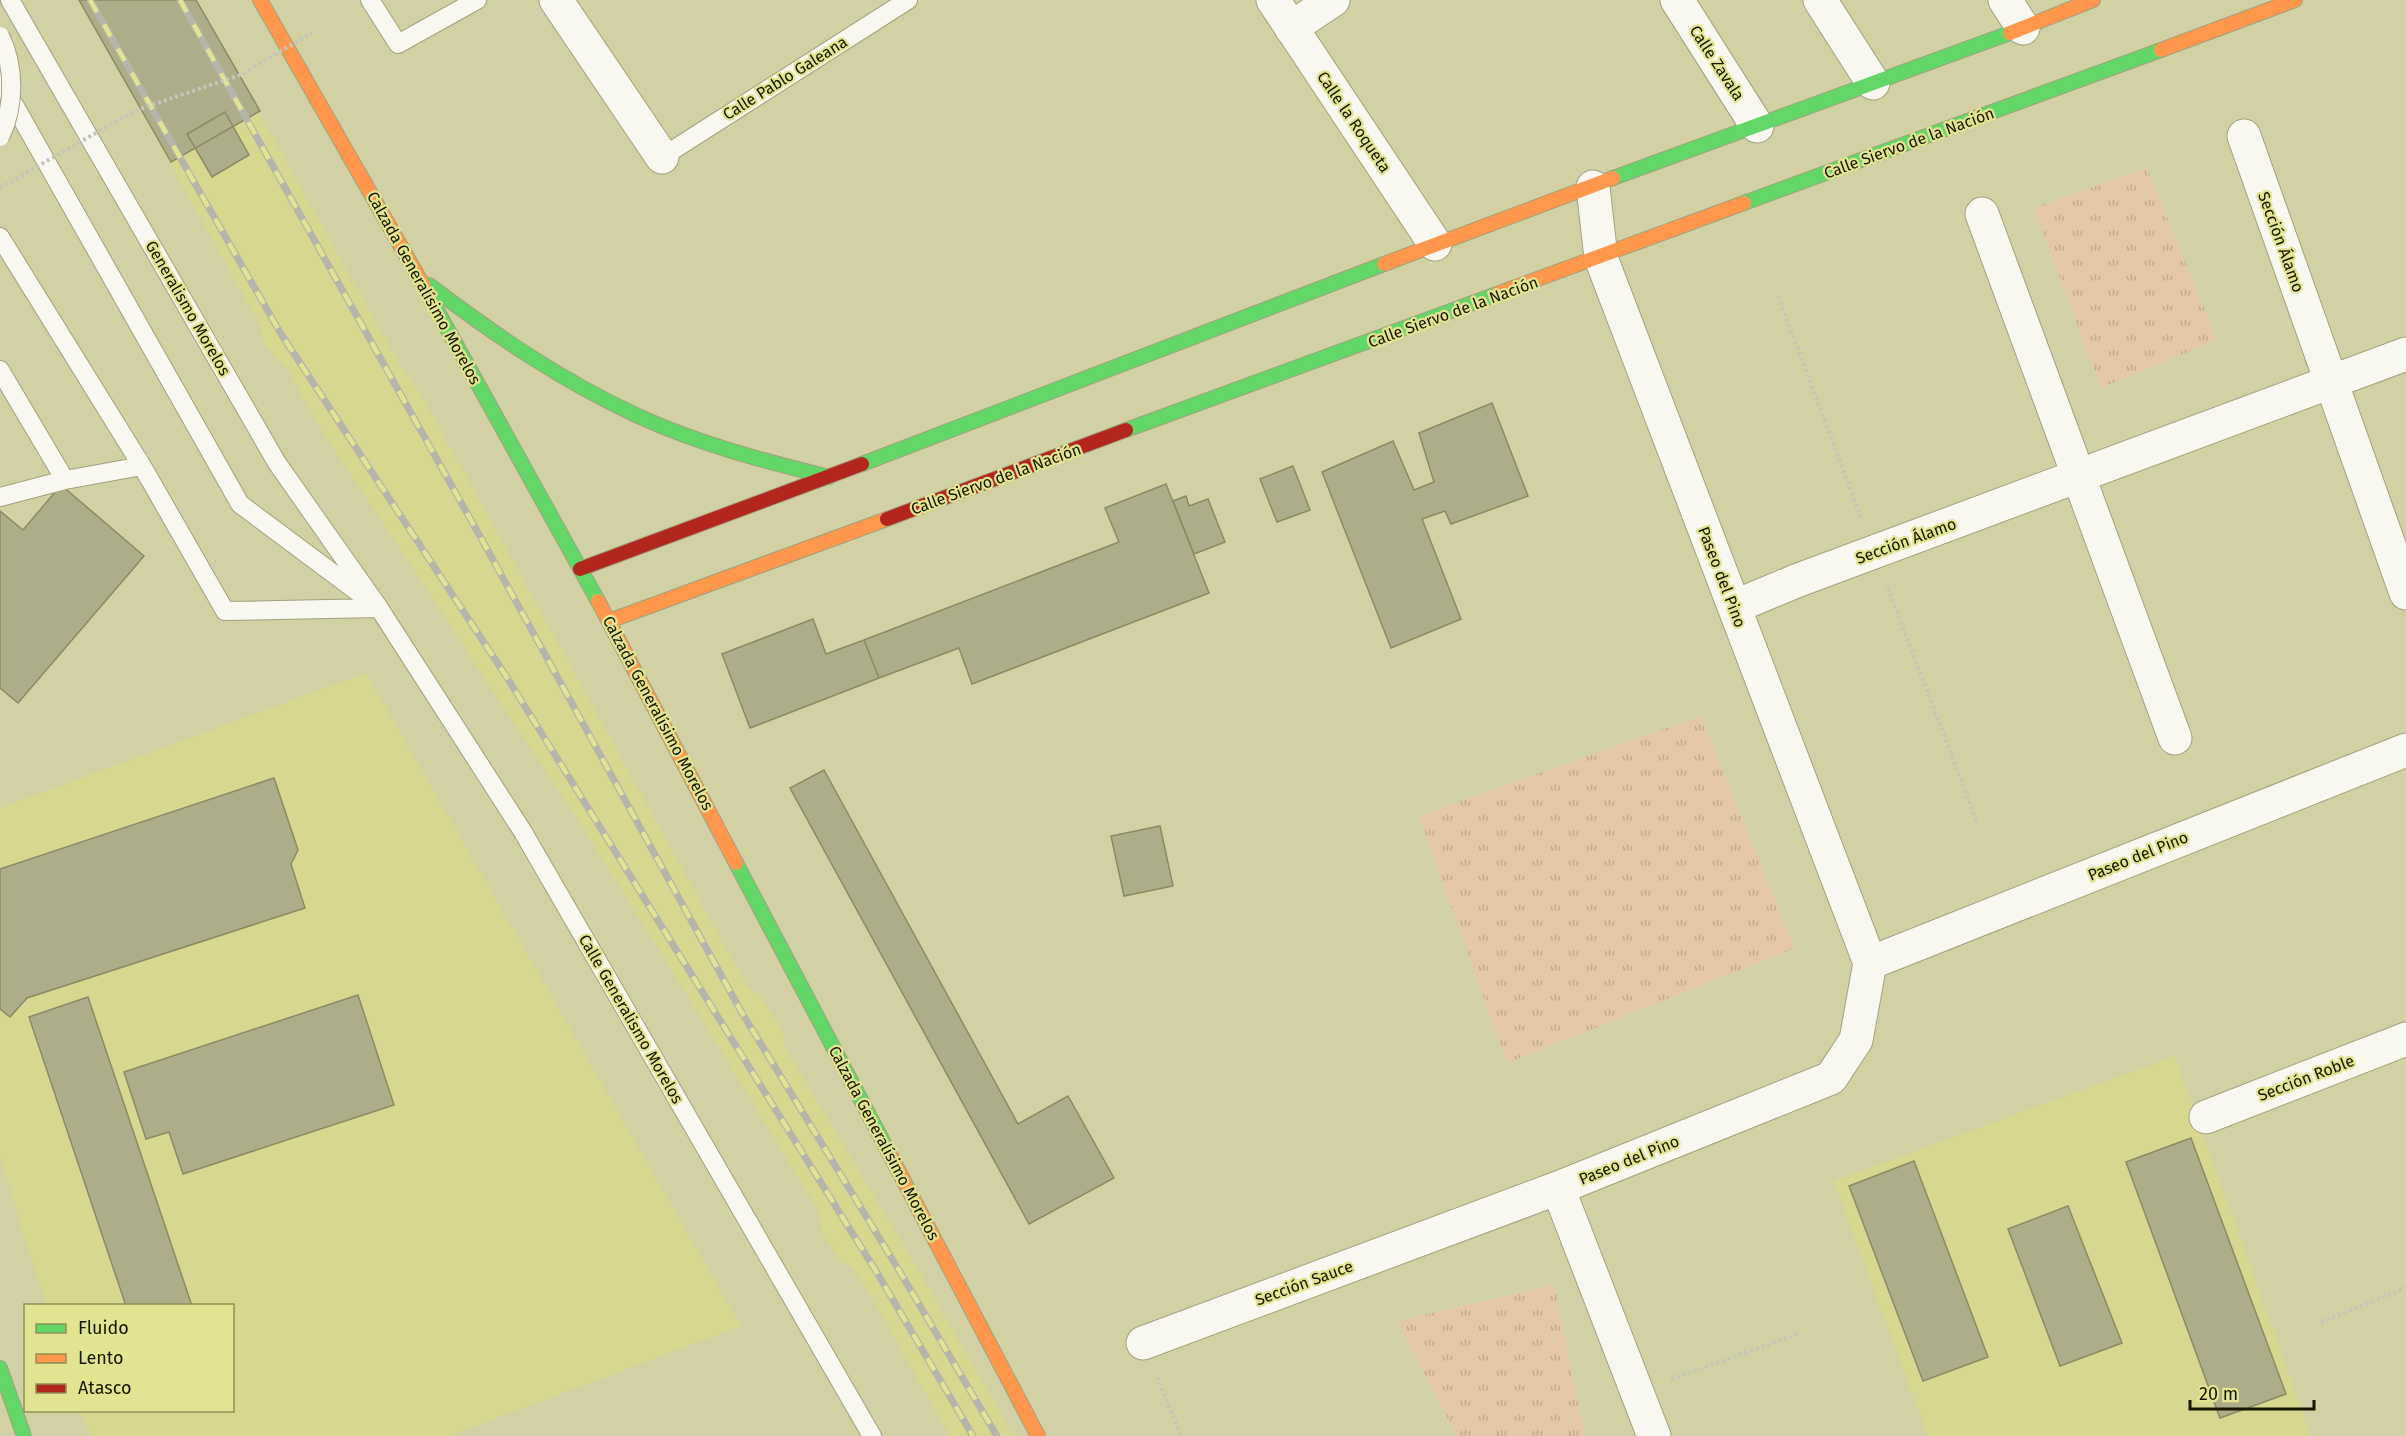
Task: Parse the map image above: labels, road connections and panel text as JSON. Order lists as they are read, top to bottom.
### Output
{
  "streets": {
    "main road": ["Calle Siervo de la Nación", "Calzada Generalísimo Morelos"],
    "street": [
      "Calle Zavala",
      "Calle la Roqueta",
      "Sección Álamo",
      "Paseo del Pino",
      "Sección Roble",
      "Sección Sauce"
    ],
    "lane": ["Calle Pablo Galeana", "Generalismo Morelos", "Calle Generalismo Morelos"]
  },
  "crossings": [
    ["Calle Siervo de la Nación", "Calzada Generalísimo Morelos"],
    ["Calle Siervo de la Nación", "Paseo del Pino"],
    ["Sección Álamo", "Paseo del Pino"],
    ["Generalismo Morelos", "Calle Generalismo Morelos"],
    ["Paseo del Pino", "Sección Sauce"]
  ],
  "legend": ["Fluido", "Lento", "Atasco"],
  "scale_bar": "20 m"
}
